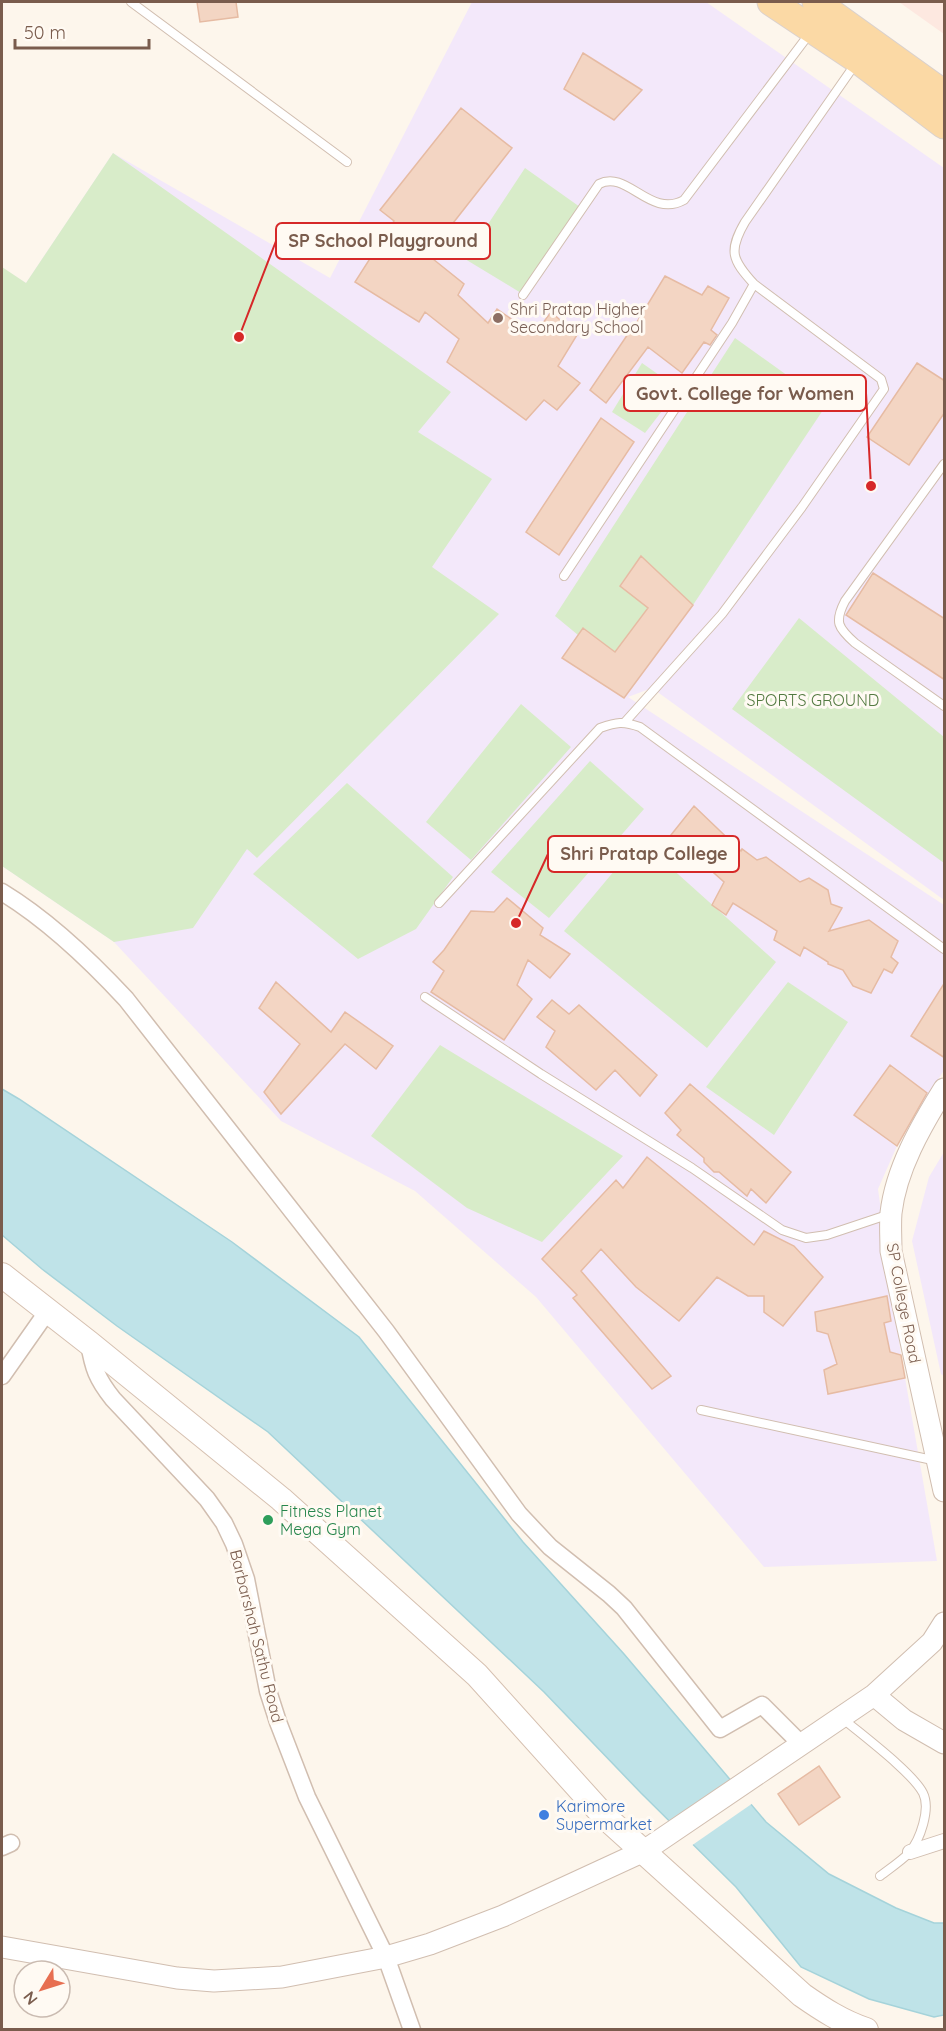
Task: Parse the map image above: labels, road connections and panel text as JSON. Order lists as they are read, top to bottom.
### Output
{
  "streets": {
    "street": ["SP College Road", "Barbarshah Sathu Road"]
  },
  "parks": ["SPORTS GROUND"],
  "places": [
    "Shri Pratap Higher Secondary School",
    "SP School Playground",
    "Govt. College for Women",
    "Shri Pratap College",
    "Fitness Planet Mega Gym",
    "Karimore Supermarket"
  ],
  "scale_bar": "50 m",
  "north": "bottom left"
}
